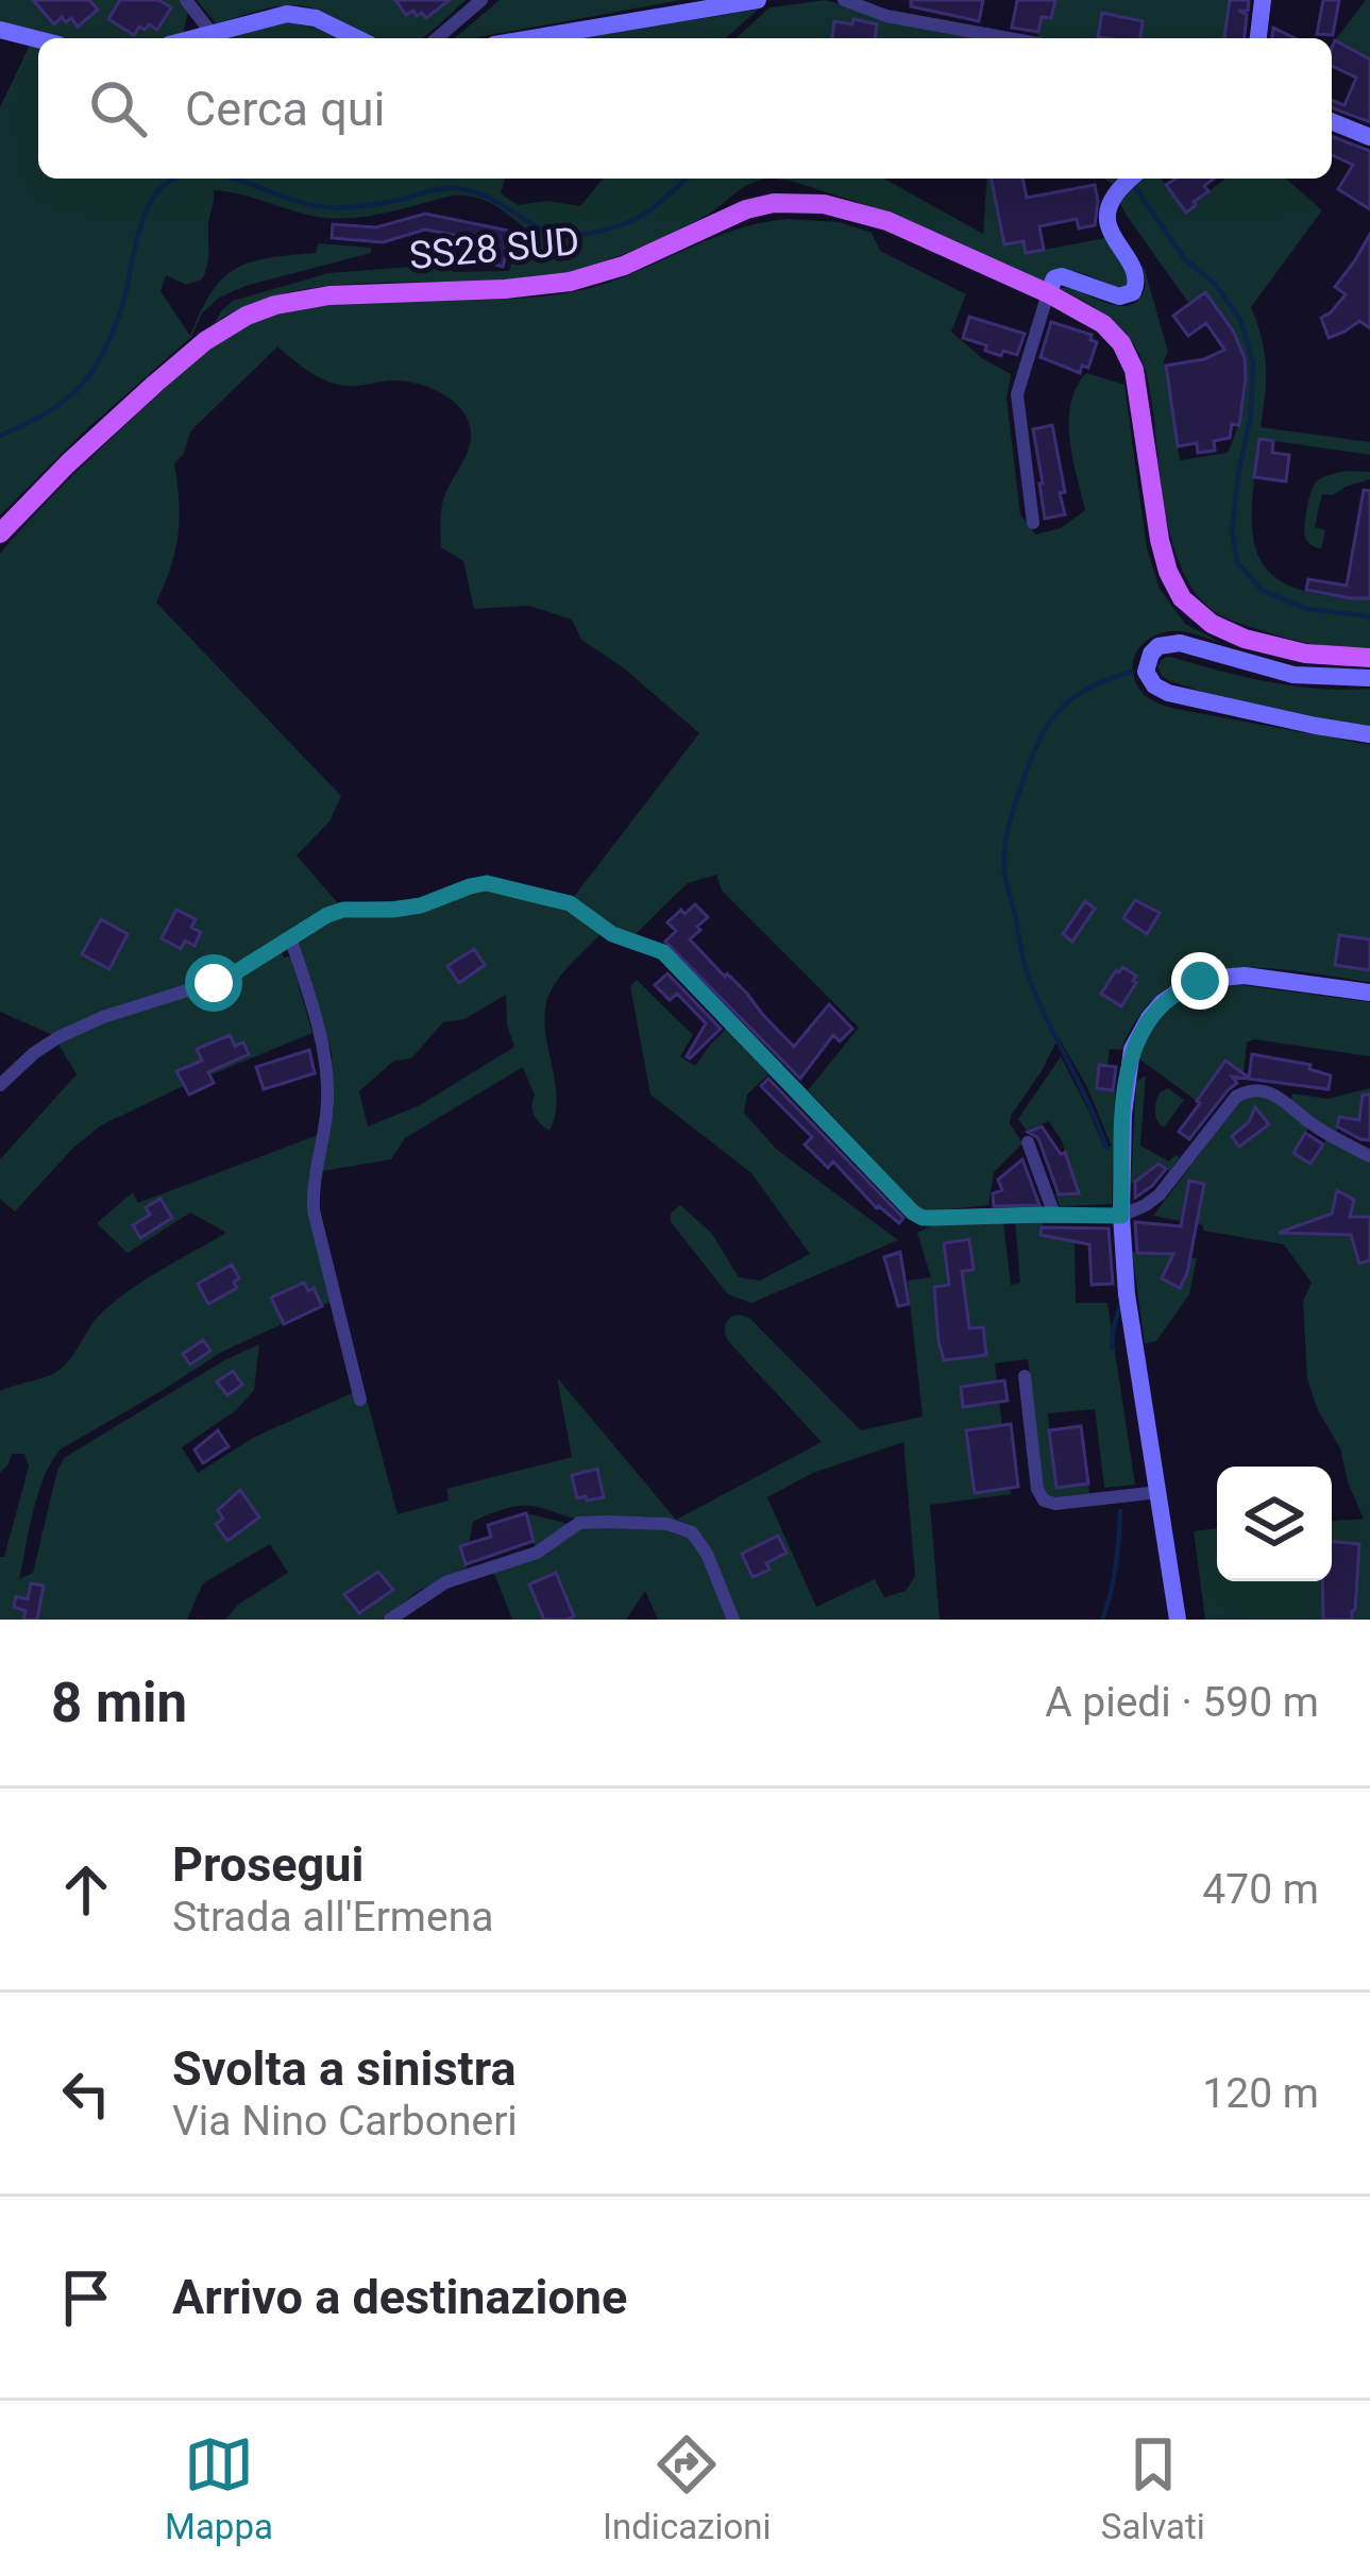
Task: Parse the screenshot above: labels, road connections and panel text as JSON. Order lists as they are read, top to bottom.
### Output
{
  "streets": {
    "main road": ["SS28 SUD"]
  },
  "page": {
    "search": "Cerca qui",
    "heading": ["8 min", "A piedi · 590 m"],
    "list": [
      ["Prosegui", "Strada all'Ermena", "470 m"],
      ["Svolta a sinistra", "Via Nino Carboneri", "120 m"],
      "Arrivo a destinazione"
    ],
    "nav": ["Mappa", "Indicazioni", "Salvati"]
  }
}
